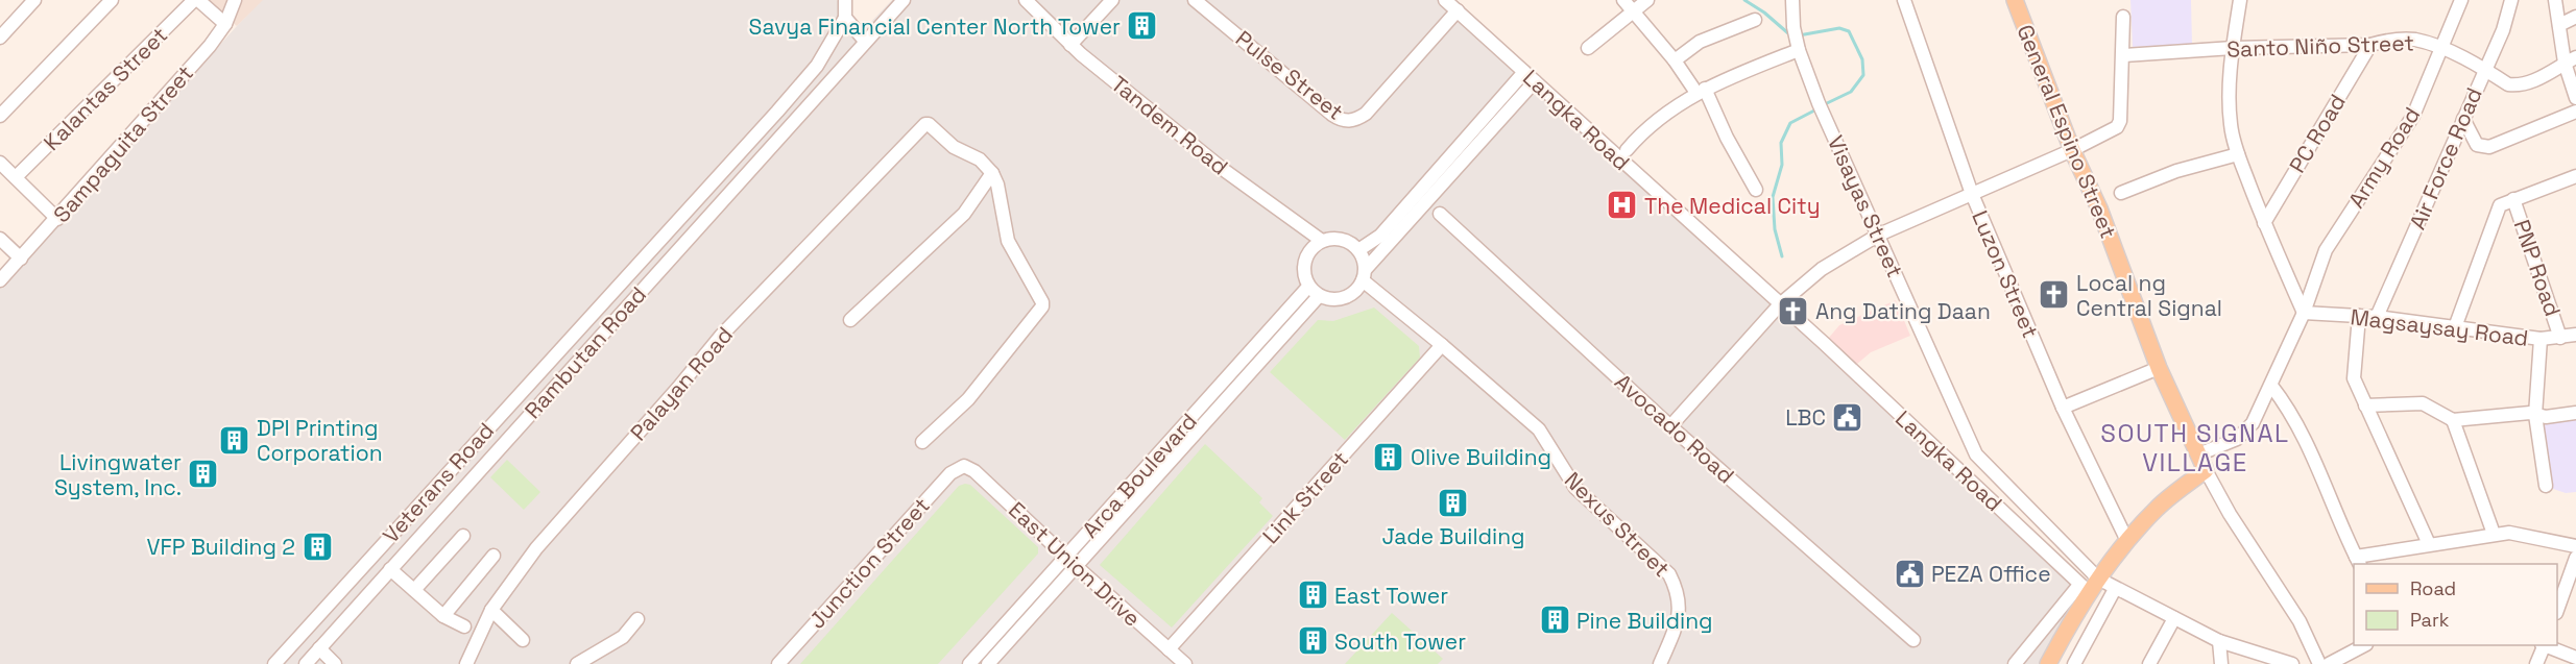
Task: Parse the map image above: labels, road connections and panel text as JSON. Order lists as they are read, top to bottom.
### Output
{
  "streets": {
    "main road": ["General Espino Street"],
    "street": [
      "Santo Niño Street",
      "Pulse Street",
      "Kalantas Street",
      "Langka Road",
      "Tandem Road",
      "PC Road",
      "Sampaguita Street",
      "Army Road",
      "Air Force Road",
      "Visayas Street",
      "PNP Road",
      "Luzon Street",
      "Magsaysay Road",
      "Rambutan Road",
      "Palayan Road",
      "Avocado Road",
      "Arca Boulevard",
      "Veterans Road",
      "Link Street",
      "Nexus Street",
      "Junction Street",
      "East Union Drive"
    ]
  },
  "crossings": [
    ["Santo Niño Street", "PC Road"],
    ["Santo Niño Street", "Army Road"],
    ["Santo Niño Street", "Air Force Road"],
    ["Pulse Street", "Langka Road"],
    ["Langka Road", "Visayas Street"],
    ["Tandem Road", "Arca Boulevard"],
    ["Tandem Road", "Nexus Street"],
    ["General Espino Street", "Army Road"],
    ["Army Road", "Magsaysay Road"],
    ["Air Force Road", "Magsaysay Road"],
    ["PNP Road", "Magsaysay Road"],
    ["Arca Boulevard", "Nexus Street"],
    ["Arca Boulevard", "East Union Drive"],
    ["Link Street", "Nexus Street"],
    ["Link Street", "East Union Drive"],
    ["Junction Street", "East Union Drive"]
  ],
  "districts": ["SOUTH SIGNAL VILLAGE"],
  "places": {
    "building": [
      "Savya Financial Center North Tower",
      "DPI Printing Corporation",
      "Olive Building",
      "Livingwater System, Inc.",
      "Jade Building",
      "VFP Building 2",
      "East Tower",
      "Pine Building",
      "South Tower"
    ],
    "hospital": ["The Medical City"],
    "church": ["Local ng Central Signal", "Ang Dating Daan"],
    "public building": ["LBC", "PEZA Office"]
  },
  "legend": ["Road", "Park"]
}
